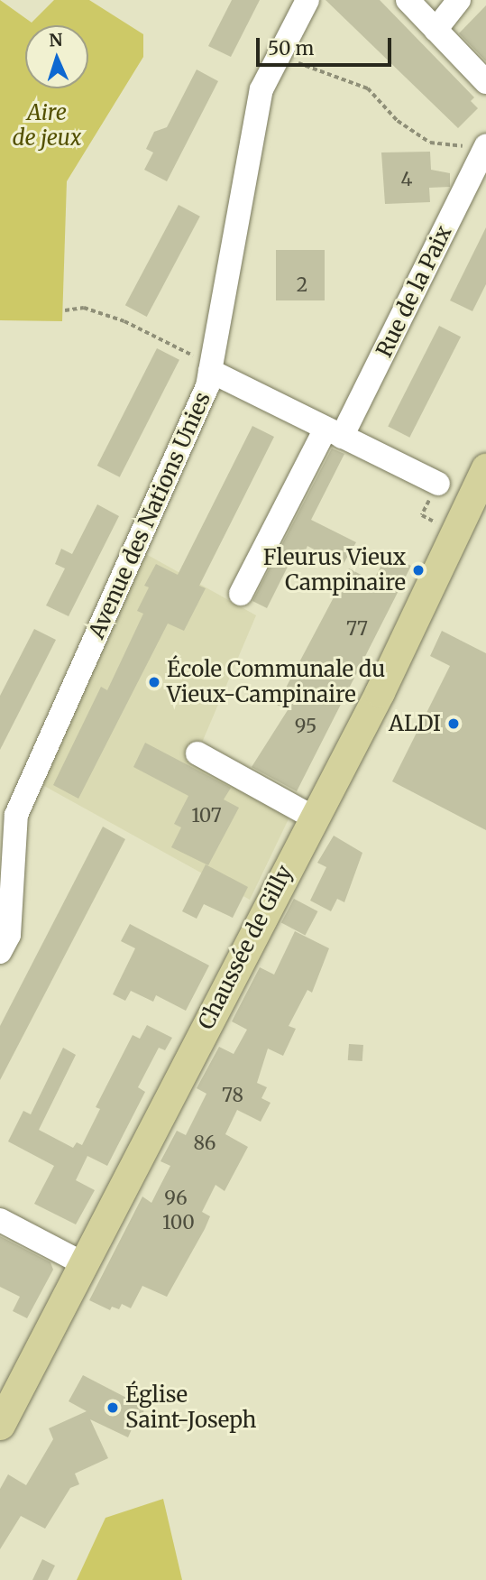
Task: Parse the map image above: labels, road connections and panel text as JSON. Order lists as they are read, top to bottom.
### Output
{
  "streets": {
    "main road": ["Chaussée de Gilly"],
    "street": ["Rue de la Paix", "Avenue des Nations Unies"]
  },
  "parks": ["Aire de jeux"],
  "places": [
    "Fleurus Vieux Campinaire",
    "École Communale du Vieux-Campinaire",
    "ALDI",
    "Église Saint-Joseph"
  ],
  "house_numbers": [
    "4",
    "2",
    "77",
    "95",
    "107",
    "78",
    "86",
    "96",
    "100"
  ],
  "scale_bar": "50 m",
  "north": "top"
}
